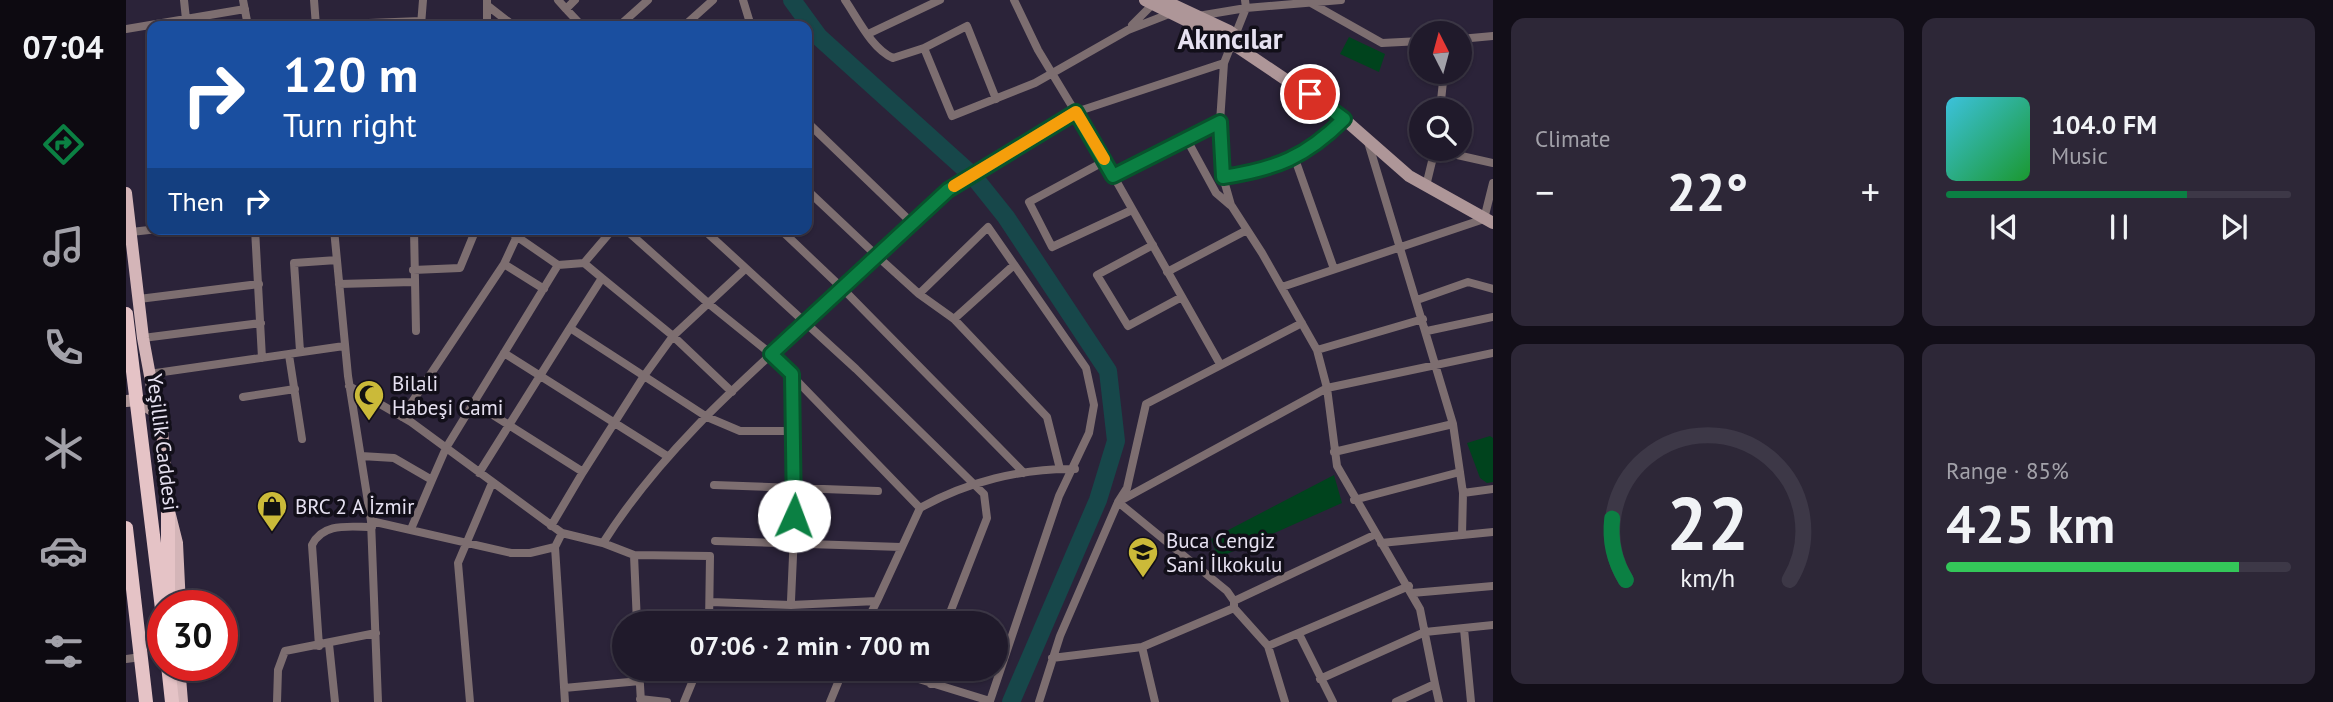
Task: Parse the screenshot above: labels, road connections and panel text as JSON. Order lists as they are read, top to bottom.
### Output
{
  "streets": {
    "highway": ["Yeşillik Caddesi"]
  },
  "districts": ["Akıncılar"],
  "places": {
    "mosque": ["Bilali Habeşi Cami"],
    "shop": ["BRC 2 A İzmir"],
    "school or university": ["Buca Cengiz Sani İlkokulu"]
  },
  "north": "top",
  "page": {
    "tabs": "07:04",
    "tile": [
      "Climate",
      ["Range · 85%", "425 km"]
    ],
    "turn": ["120 m", "Turn right"],
    "song": ["104.0 FM", "Music"],
    "heat": ["−", "22°", "+"],
    "then": "Then",
    "limit": "30",
    "trip": "07:06 · 2 min · 700 m",
    "gauge": ["22", "km/h"]
  }
}
